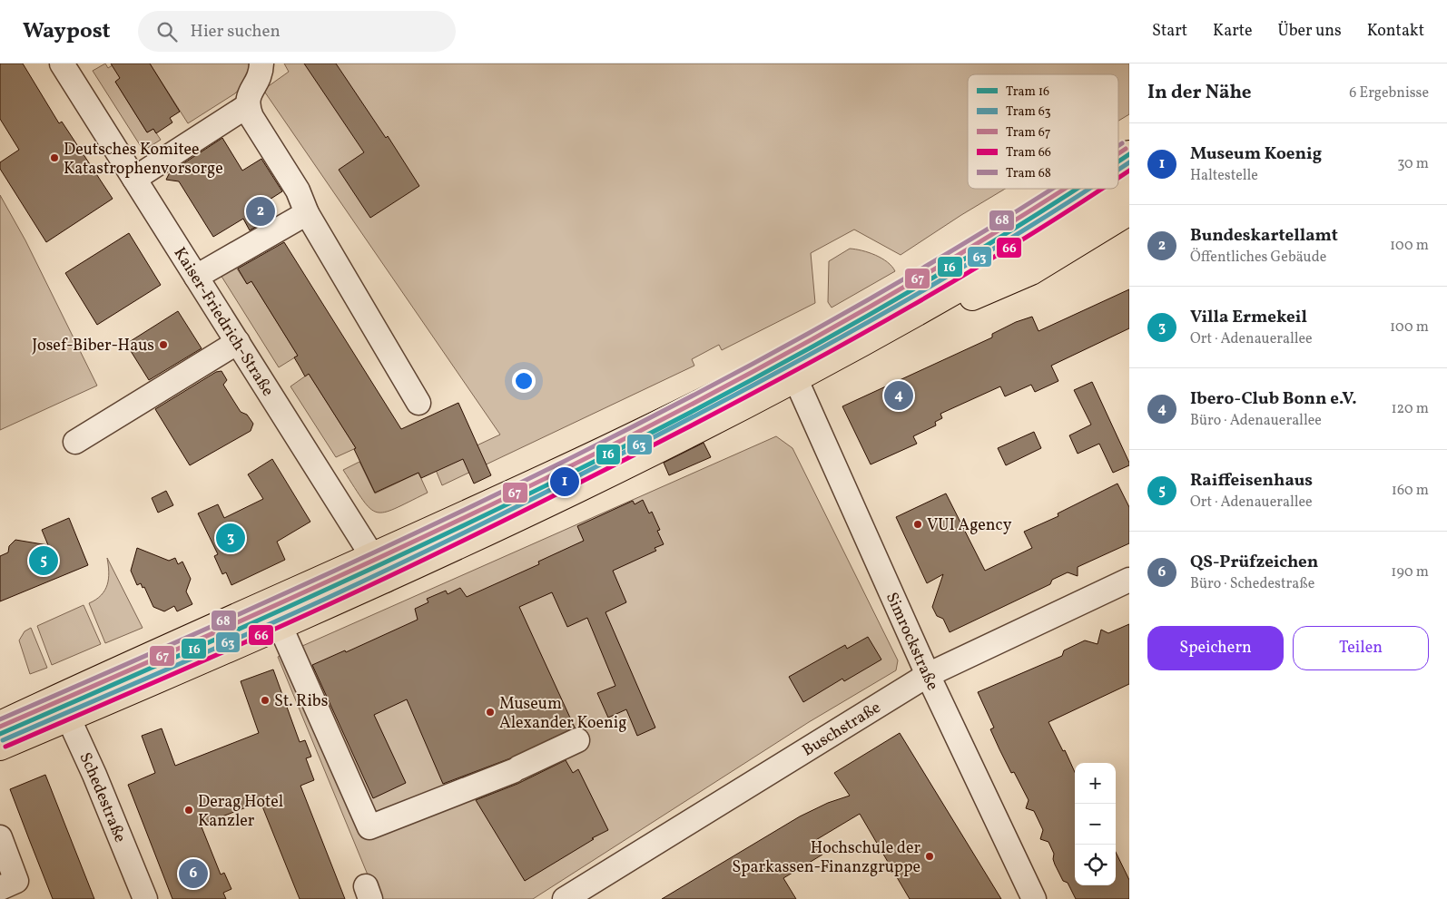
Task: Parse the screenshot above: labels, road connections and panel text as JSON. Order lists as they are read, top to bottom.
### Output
{
  "streets": {
    "street": [
      "Kaiser-Friedrich-Straße",
      "Simrockstraße",
      "Buschstraße",
      "Schedestraße"
    ]
  },
  "crossings": [
    ["Simrockstraße", "Buschstraße"]
  ],
  "places": [
    "Deutsches Komitee Katastrophenvorsorge",
    "Josef-Biber-Haus",
    "VUI Agency",
    "St. Ribs",
    "Museum Alexander Koenig",
    "Derag Hotel Kanzler",
    "Hochschule der Sparkassen-Finanzgruppe"
  ],
  "lines": [
    "tram line 68",
    "tram line 67",
    "tram line 16",
    "tram line 63",
    "tram line 66"
  ],
  "legend": [
    "Tram 16",
    "Tram 63",
    "Tram 67",
    "Tram 66",
    "Tram 68"
  ],
  "page": {
    "header": "Waypost",
    "search": "Hier suchen",
    "nav": [
      "Start",
      "Karte",
      "Über uns",
      "Kontakt"
    ],
    "heading": ["In der Nähe", "6 Ergebnisse"],
    "list": [
      {
        "mark": "1",
        "name": "Museum Koenig",
        "note": "Haltestelle",
        "value": "30 m"
      },
      {
        "mark": "2",
        "name": "Bundeskartellamt",
        "note": "Öffentliches Gebäude",
        "value": "100 m"
      },
      {
        "mark": "3",
        "name": "Villa Ermekeil",
        "note": "Ort · Adenauerallee",
        "value": "100 m"
      },
      {
        "mark": "4",
        "name": "Ibero-Club Bonn e.V.",
        "note": "Büro · Adenauerallee",
        "value": "120 m"
      },
      {
        "mark": "5",
        "name": "Raiffeisenhaus",
        "note": "Ort · Adenauerallee",
        "value": "160 m"
      },
      {
        "mark": "6",
        "name": "QS-Prüfzeichen",
        "note": "Büro · Schedestraße",
        "value": "190 m"
      }
    ],
    "pins": [
      "2",
      "4",
      "1",
      "3",
      "5",
      "6"
    ],
    "buttons": ["Speichern", "Teilen"],
    "map_buttons": ["+", "−"]
  }
}
